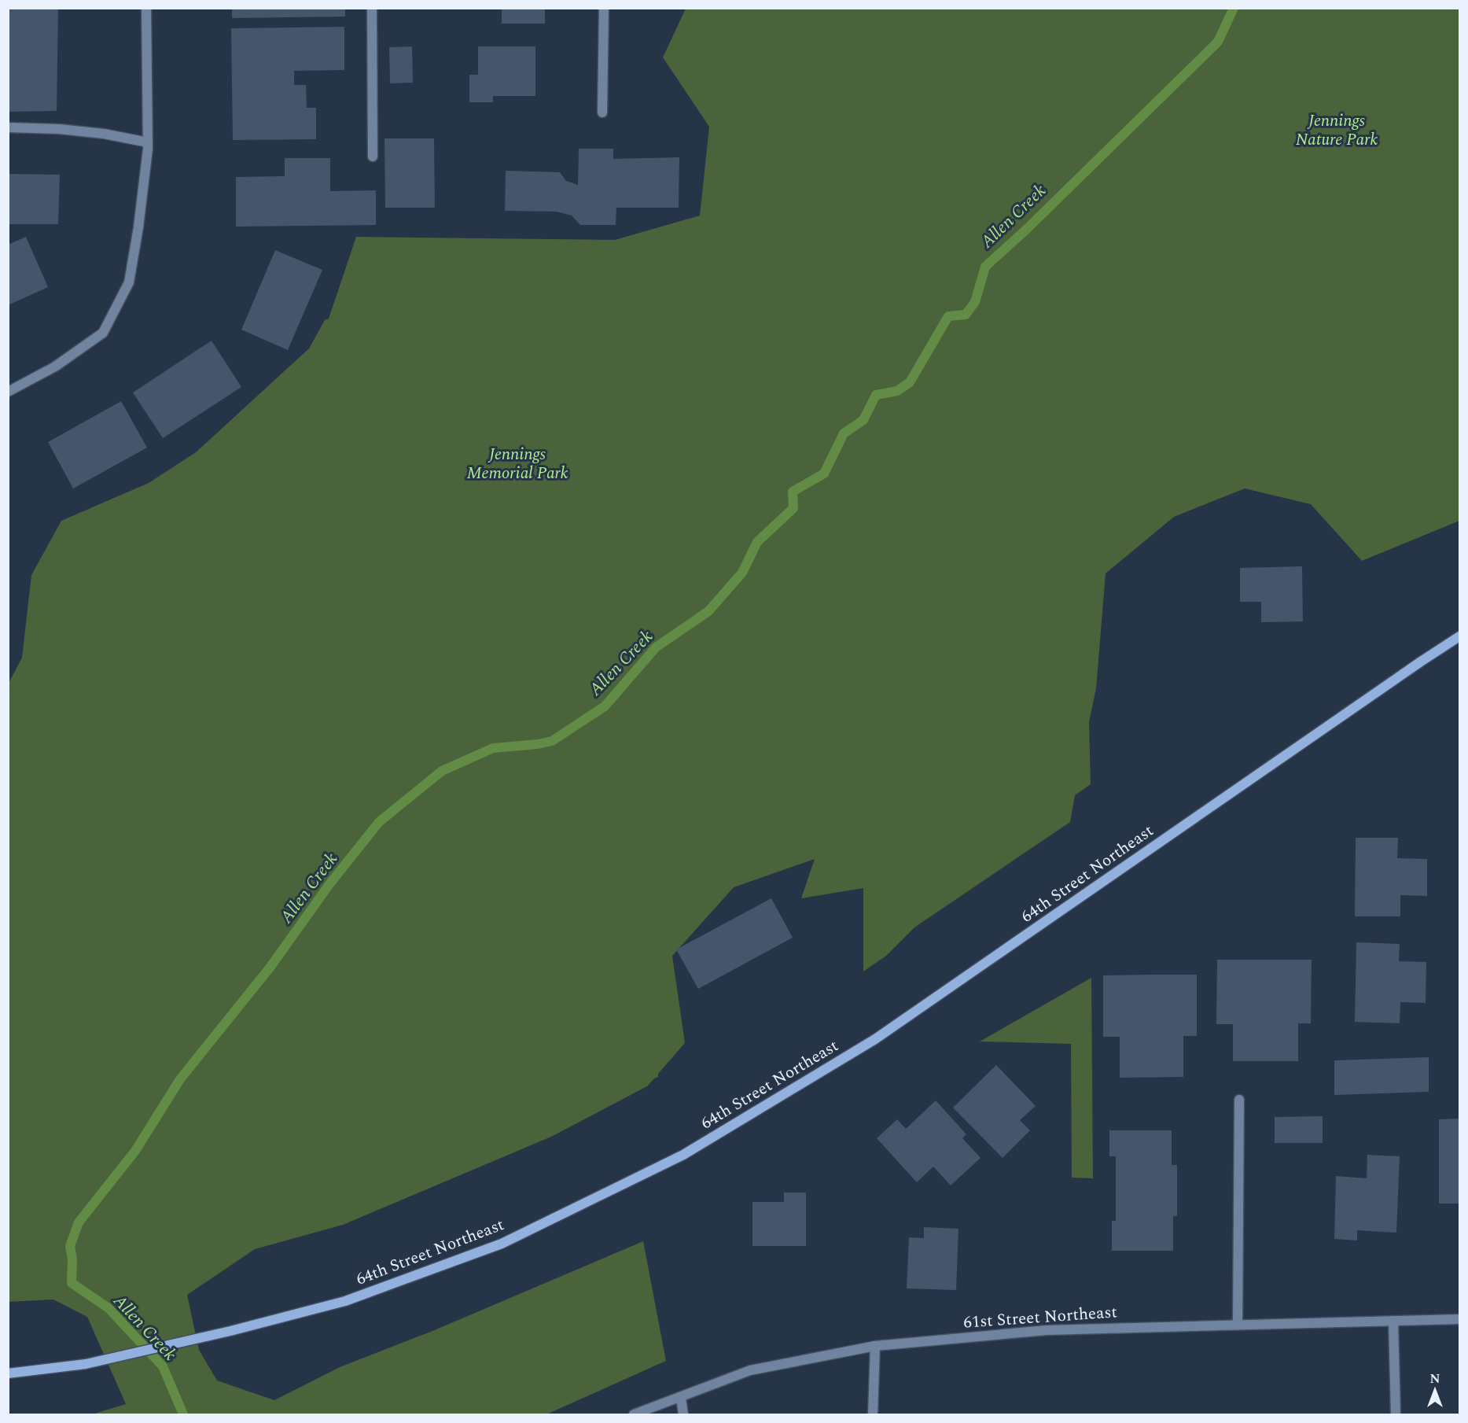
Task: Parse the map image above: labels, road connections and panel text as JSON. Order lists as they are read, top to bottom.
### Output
{
  "streets": {
    "main road": ["64th Street Northeast"],
    "street": ["61st Street Northeast"]
  },
  "water": ["Allen Creek"],
  "parks": ["Jennings Nature Park", "Jennings Memorial Park"],
  "north": "top"
}
